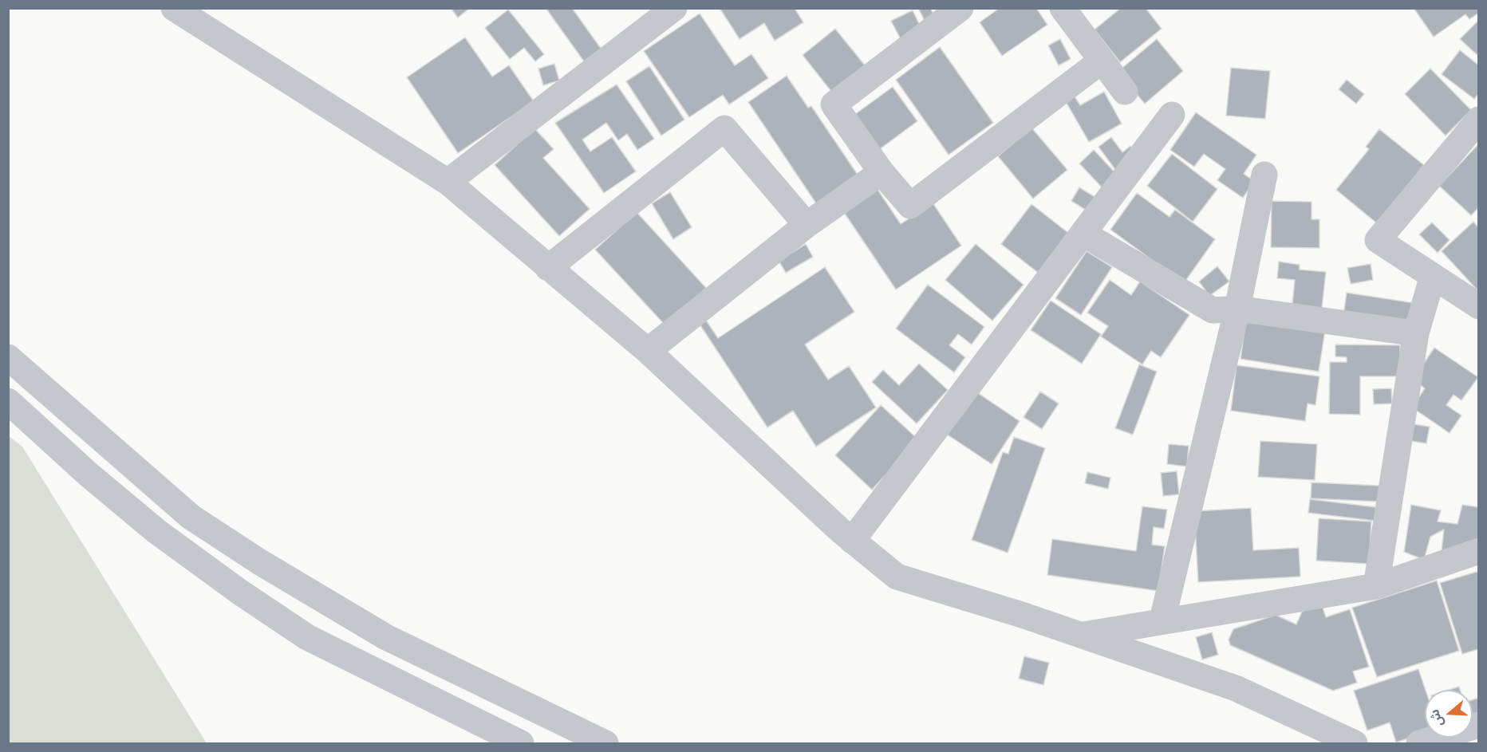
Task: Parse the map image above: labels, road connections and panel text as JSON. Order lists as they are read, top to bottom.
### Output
{
  "north": "left"
}
